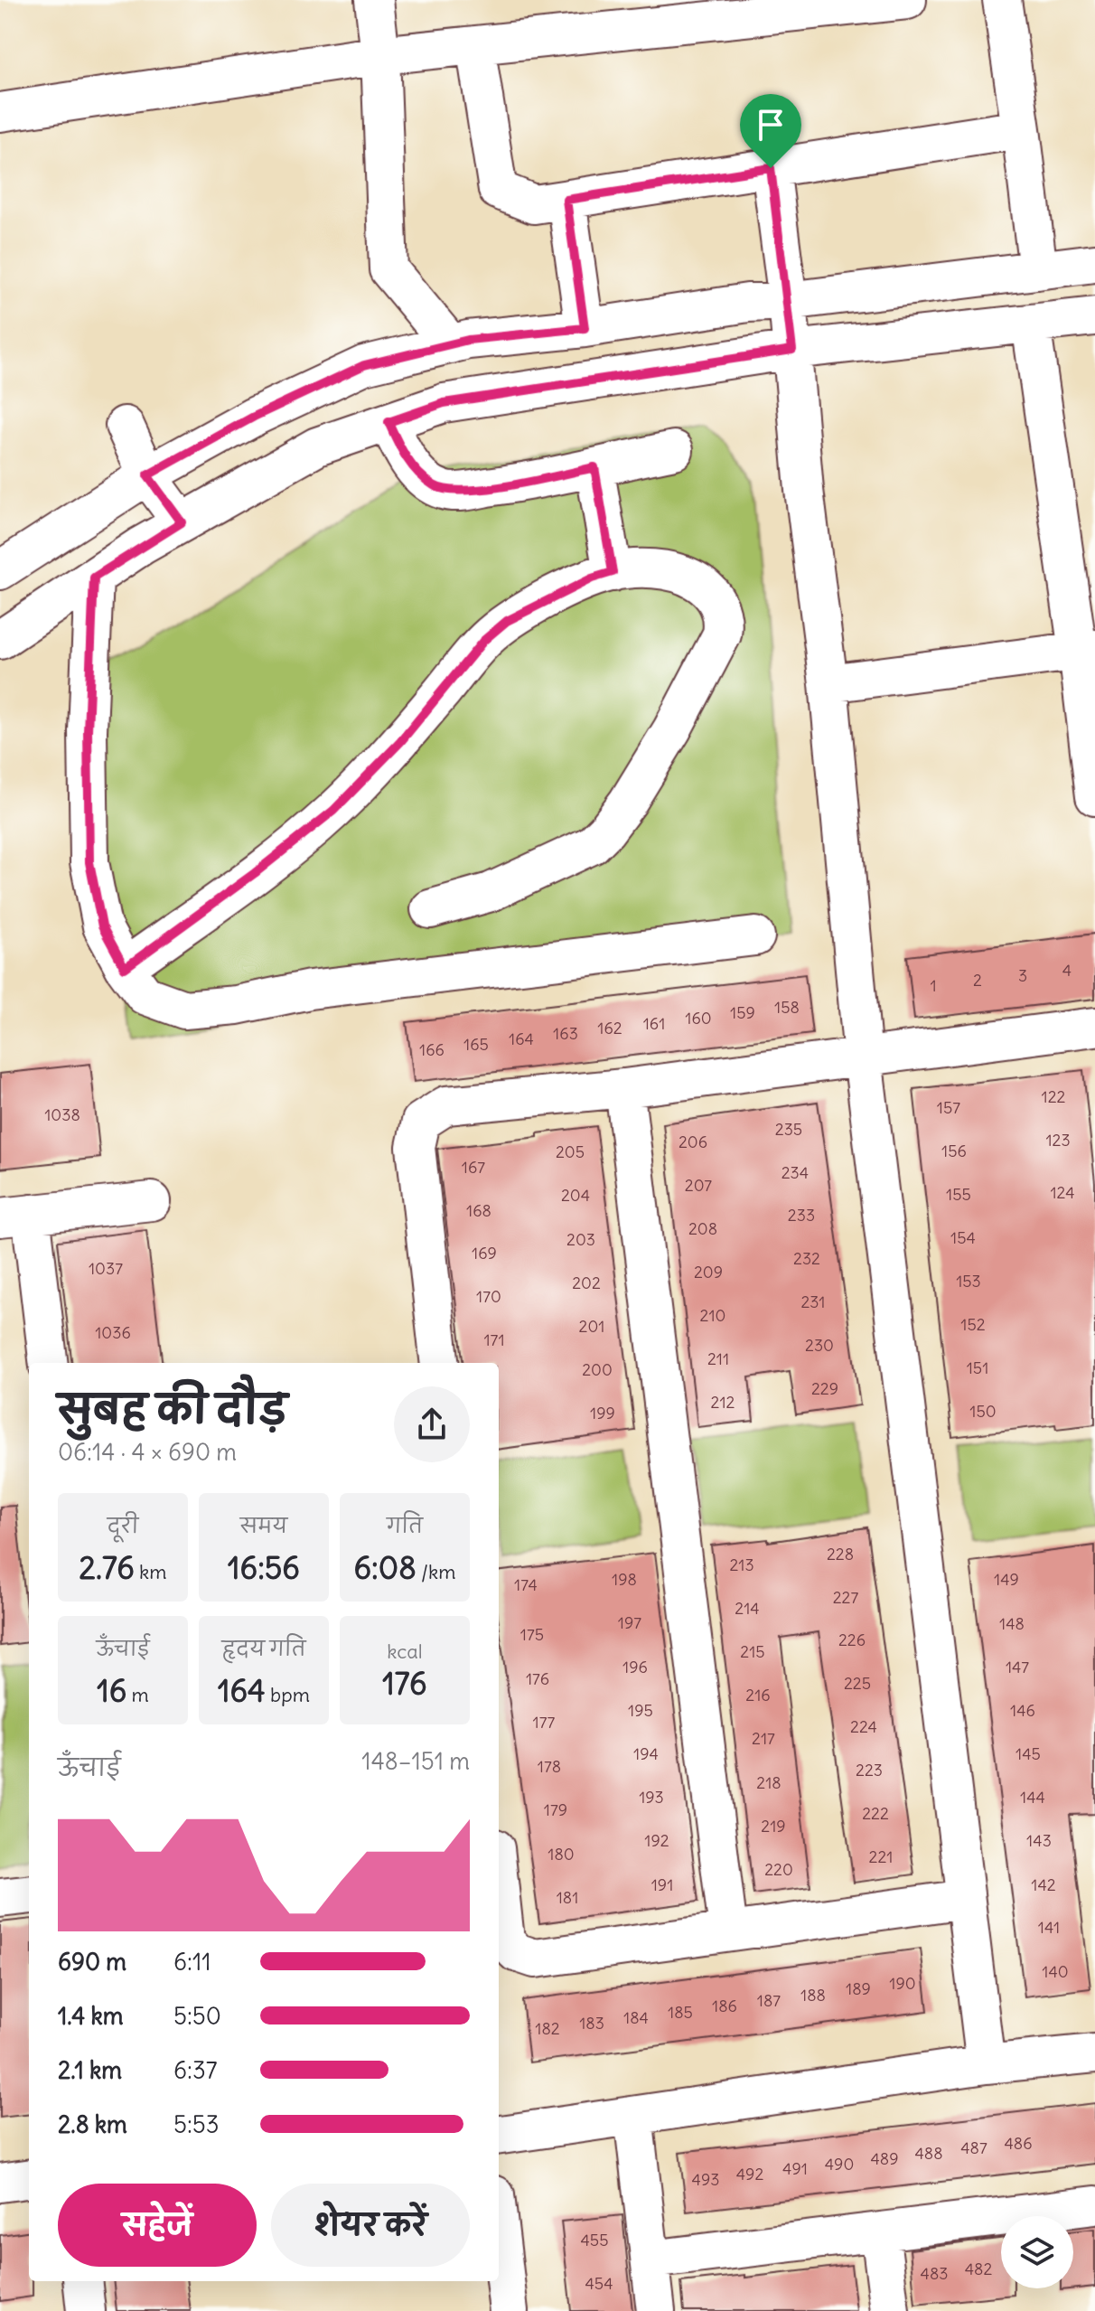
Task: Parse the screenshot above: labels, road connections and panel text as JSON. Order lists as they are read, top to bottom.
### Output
{
  "house_numbers": [
    "4",
    "3",
    "2",
    "1",
    "158",
    "159",
    "160",
    "161",
    "162",
    "163",
    "164",
    "165",
    "166",
    "122",
    "157",
    "1038",
    "235",
    "123",
    "206",
    "156",
    "205",
    "167",
    "234",
    "207",
    "124",
    "155",
    "204",
    "168",
    "233",
    "208",
    "154",
    "203",
    "169",
    "232",
    "1037",
    "209",
    "153",
    "202",
    "170",
    "231",
    "210",
    "152",
    "201",
    "1036",
    "171",
    "230",
    "211",
    "151",
    "200",
    "229",
    "212",
    "150",
    "199",
    "228",
    "213",
    "198",
    "149",
    "174",
    "227",
    "214",
    "197",
    "148",
    "175",
    "226",
    "215",
    "196",
    "147",
    "176",
    "225",
    "216",
    "195",
    "146",
    "177",
    "224",
    "217",
    "194",
    "145",
    "178",
    "223",
    "218",
    "193",
    "144",
    "179",
    "222",
    "219",
    "192",
    "143",
    "180",
    "221",
    "220",
    "191",
    "142",
    "181",
    "141",
    "140",
    "190",
    "189",
    "188",
    "187",
    "186",
    "185",
    "184",
    "183",
    "182",
    "486",
    "487",
    "488",
    "489",
    "490",
    "491",
    "492",
    "493",
    "455",
    "482",
    "483",
    "454"
  ],
  "page": {
    "heading": ["सुबह की दौड़", "06:14 · 4 × 690 m"],
    "stats": [
      ["दूरी", "2.76 km"],
      ["समय", "16:56"],
      ["गति", "6:08 /km"],
      ["ऊँचाई", "16 m"],
      ["हृदय गति", "164 bpm"],
      ["kcal", "176"]
    ],
    "chart": ["ऊँचाई", "148–151 m"],
    "list": [
      {
        "name": "690 m",
        "note": "6:11"
      },
      {
        "name": "1.4 km",
        "note": "5:50"
      },
      {
        "name": "2.1 km",
        "note": "6:37"
      },
      {
        "name": "2.8 km",
        "note": "5:53"
      }
    ],
    "buttons": ["सहेजें", "शेयर करें"]
  }
}
